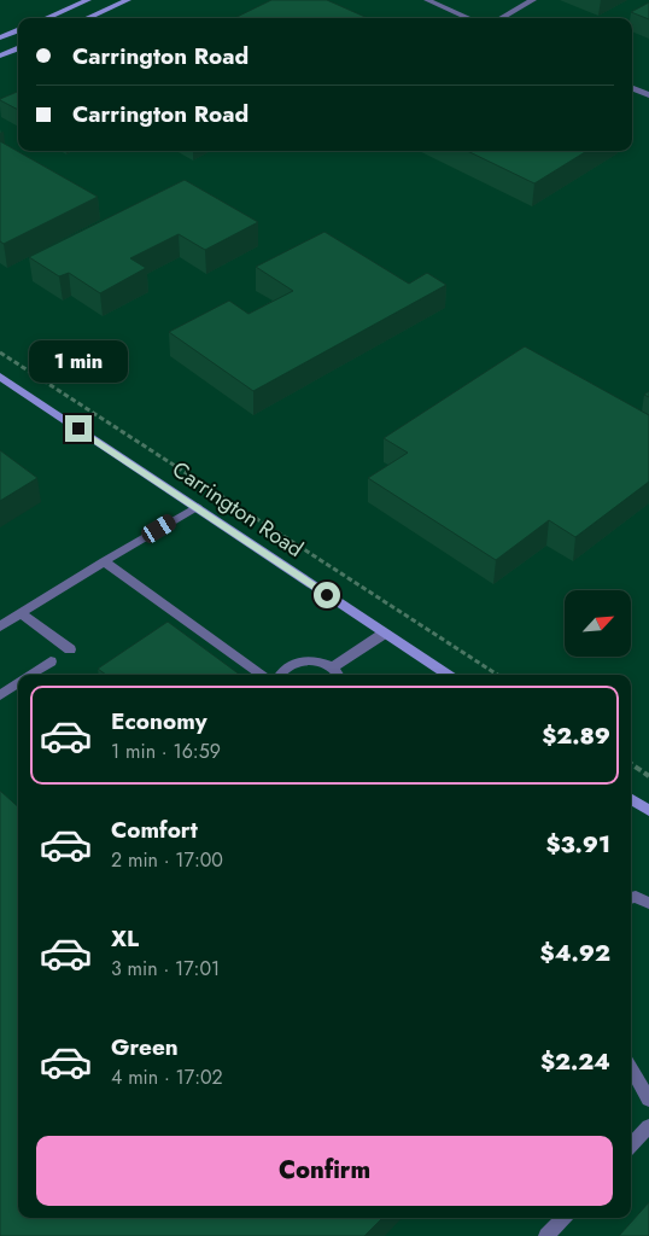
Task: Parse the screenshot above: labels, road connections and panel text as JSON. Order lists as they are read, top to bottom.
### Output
{
  "streets": {
    "main road": ["Carrington Road"]
  },
  "north": "top right",
  "page": {
    "banner": ["Carrington Road", "Carrington Road"],
    "bubble": "1 min",
    "list": [
      {
        "name": "Economy",
        "note": "1 min · 16:59",
        "value": "$2.89"
      },
      {
        "name": "Comfort",
        "note": "2 min · 17:00",
        "value": "$3.91"
      },
      {
        "name": "XL",
        "note": "3 min · 17:01",
        "value": "$4.92"
      },
      {
        "name": "Green",
        "note": "4 min · 17:02",
        "value": "$2.24"
      }
    ],
    "buttons": "Confirm"
  }
}
